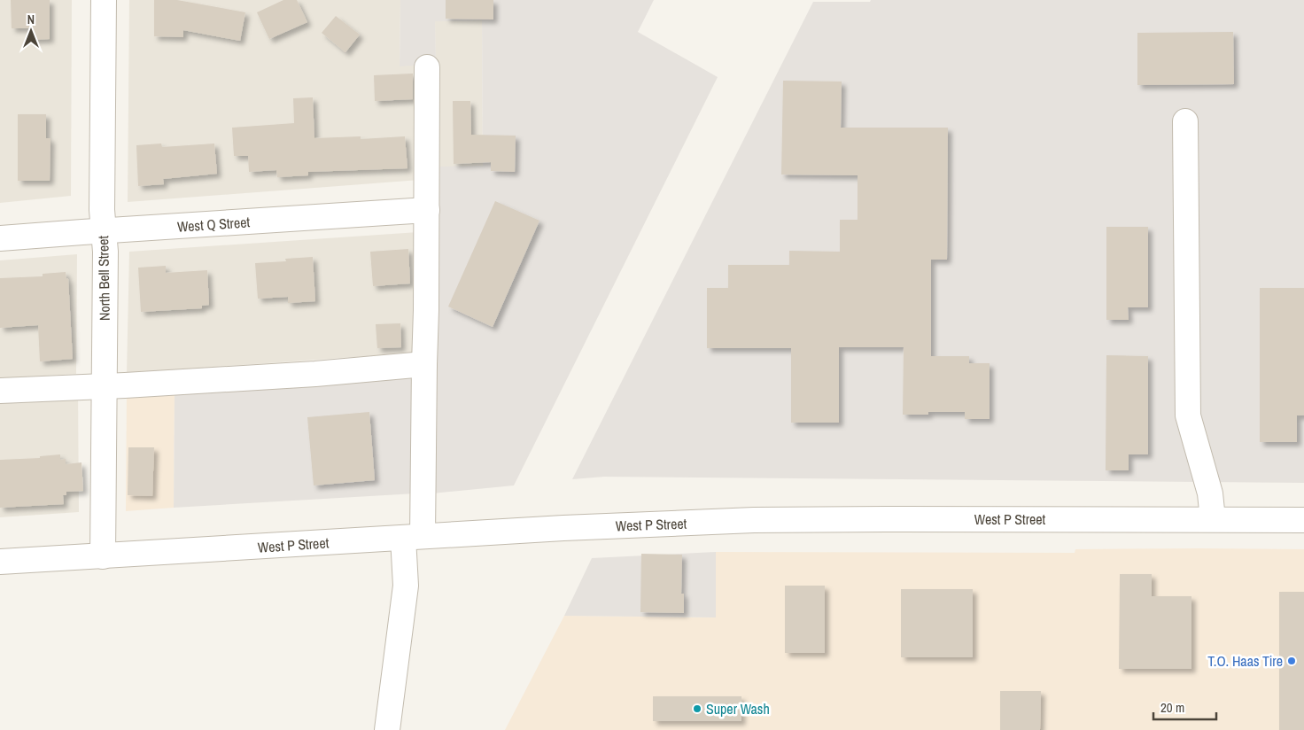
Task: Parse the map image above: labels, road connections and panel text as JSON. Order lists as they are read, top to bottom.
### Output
{
  "streets": {
    "street": ["West Q Street", "North Bell Street", "West P Street"]
  },
  "crossings": [
    ["West Q Street", "North Bell Street"],
    ["North Bell Street", "West P Street"]
  ],
  "places": ["T.O. Haas Tire", "Super Wash"],
  "scale_bar": "20 m",
  "north": "top"
}
